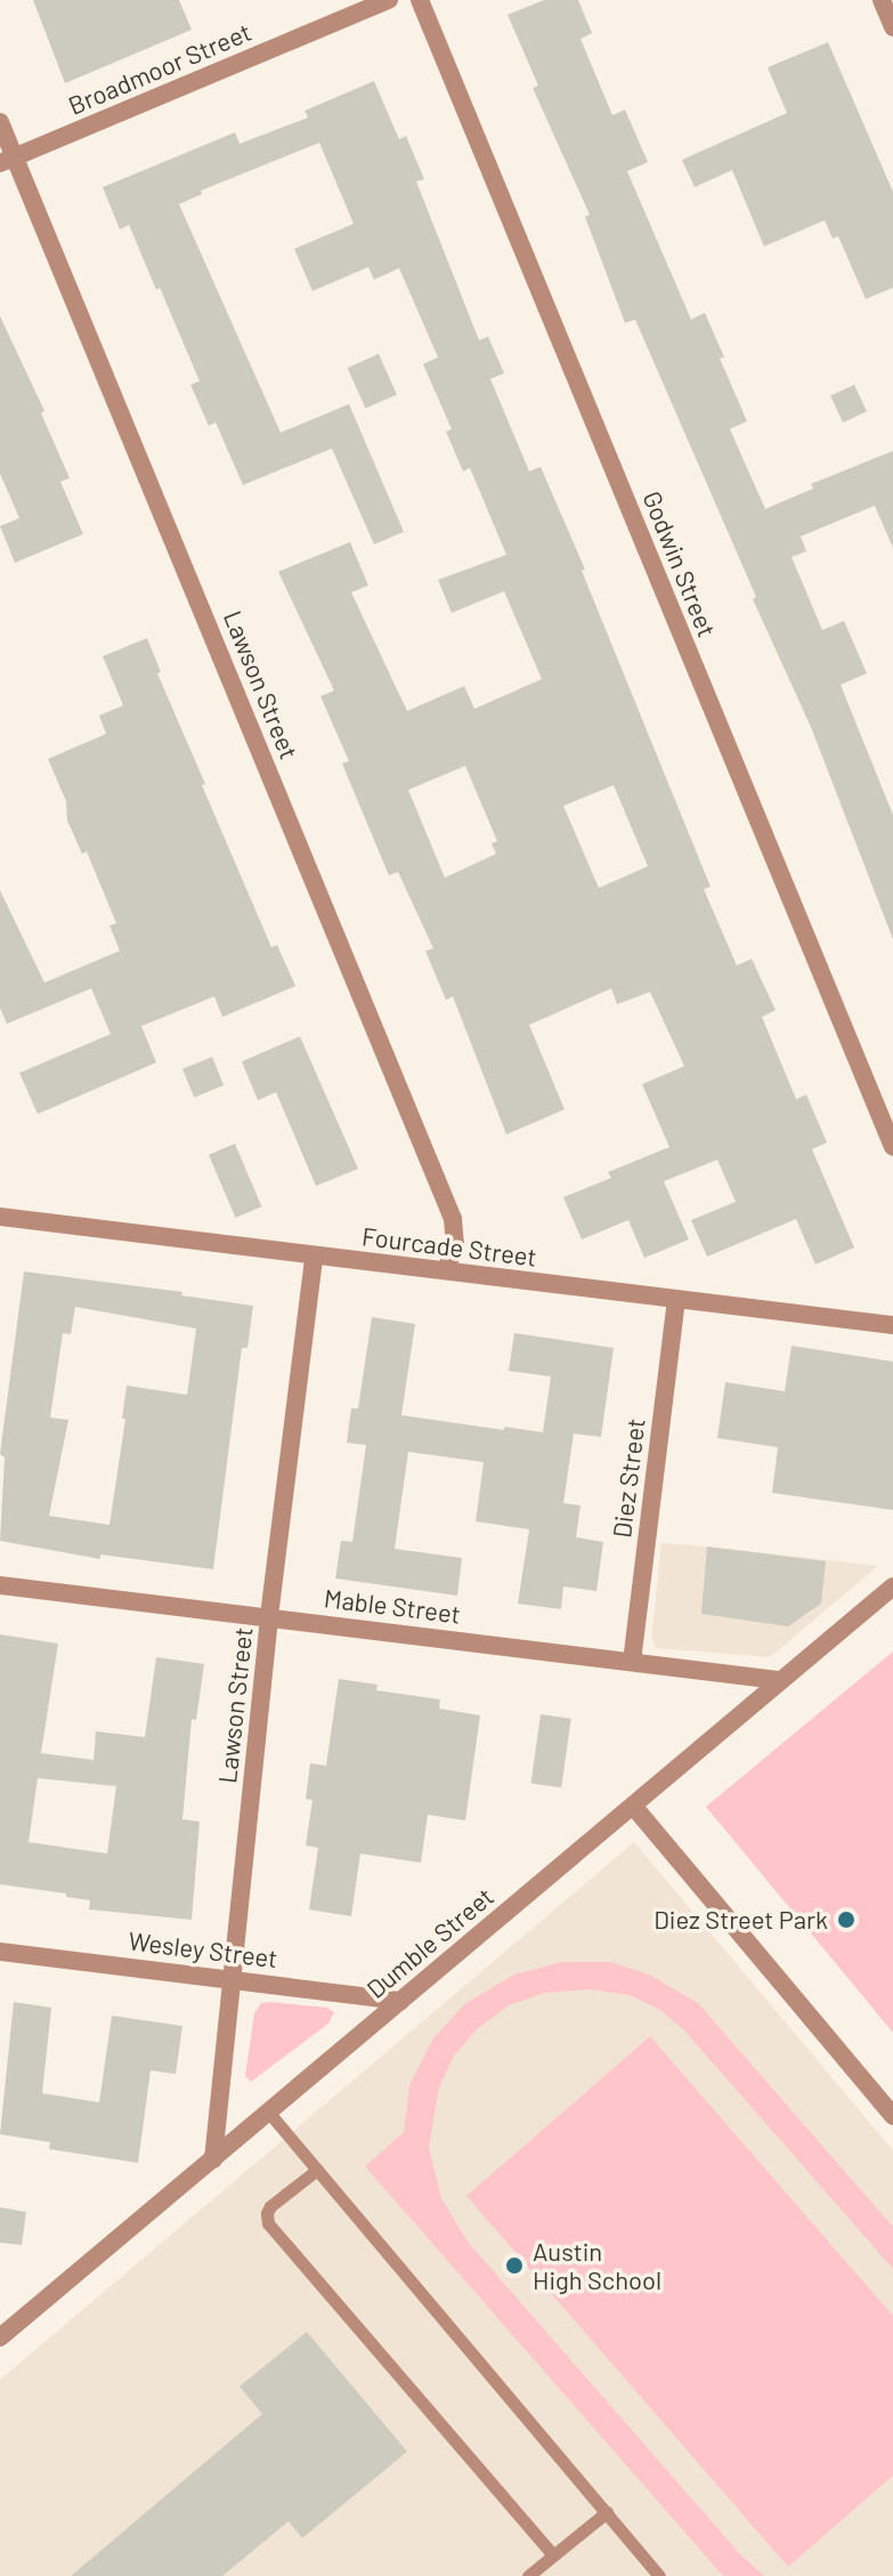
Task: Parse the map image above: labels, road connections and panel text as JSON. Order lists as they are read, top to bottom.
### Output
{
  "streets": {
    "street": [
      "Broadmoor Street",
      "Godwin Street",
      "Lawson Street",
      "Fourcade Street",
      "Diez Street",
      "Mable Street",
      "Dumble Street",
      "Wesley Street"
    ]
  },
  "crossings": [
    ["Broadmoor Street", "Lawson Street"],
    ["Lawson Street", "Fourcade Street"],
    ["Lawson Street", "Mable Street"],
    ["Lawson Street", "Dumble Street"],
    ["Lawson Street", "Wesley Street"],
    ["Fourcade Street", "Diez Street"],
    ["Diez Street", "Mable Street"],
    ["Mable Street", "Dumble Street"],
    ["Dumble Street", "Wesley Street"]
  ],
  "places": ["Diez Street Park", "Austin High School"]
}
